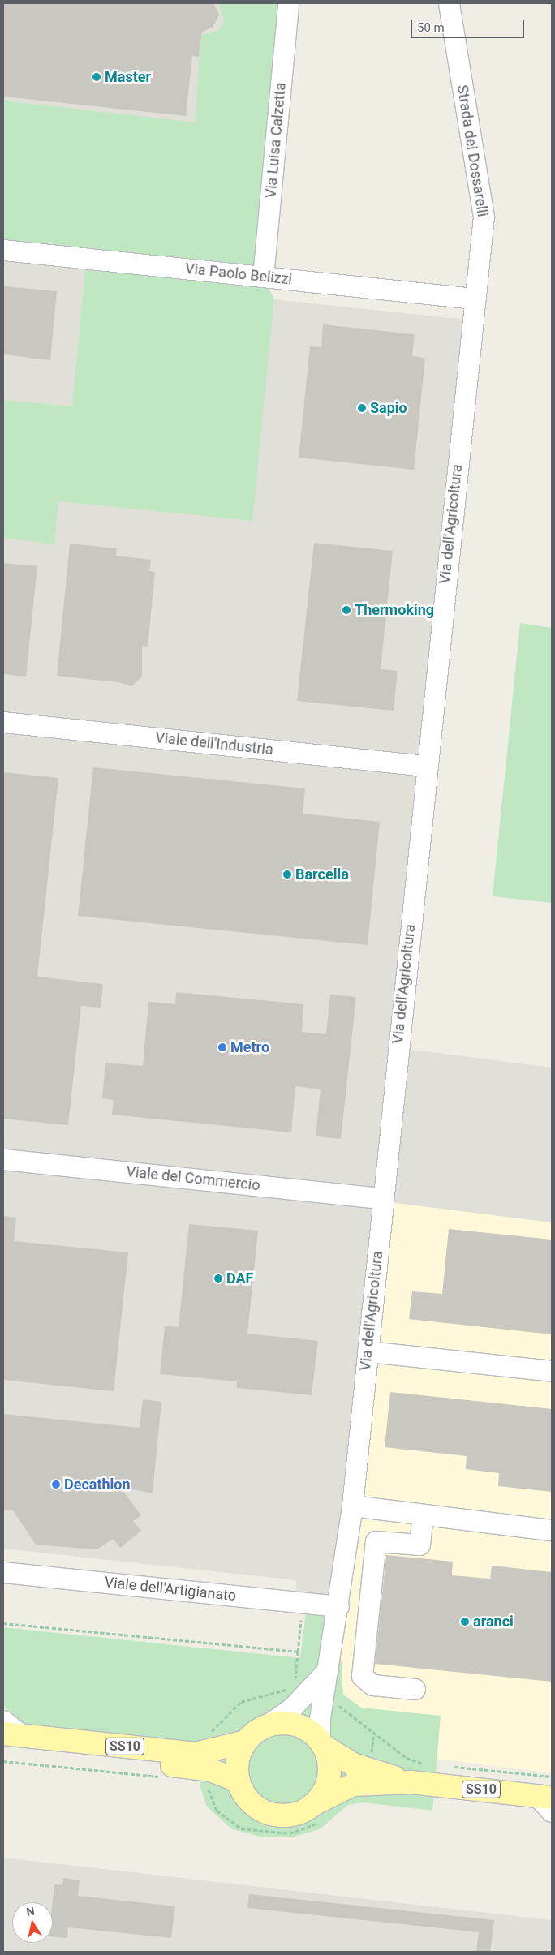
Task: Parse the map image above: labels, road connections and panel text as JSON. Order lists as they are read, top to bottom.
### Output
{
  "streets": {
    "main road": ["SS10"],
    "street": [
      "Via Luisa Calzetta",
      "Strada dei Dossarelli",
      "Via Paolo Belizzi",
      "Via dell'Agricoltura",
      "Viale dell'Industria",
      "Viale del Commercio",
      "Viale dell'Artigianato"
    ]
  },
  "crossings": [
    ["Via Luisa Calzetta", "Via Paolo Belizzi"],
    ["Strada dei Dossarelli", "Via Paolo Belizzi"],
    ["Strada dei Dossarelli", "Via dell'Agricoltura"],
    ["Via Paolo Belizzi", "Via dell'Agricoltura"],
    ["Via dell'Agricoltura", "Viale dell'Industria"],
    ["Via dell'Agricoltura", "Viale del Commercio"],
    ["Via dell'Agricoltura", "Viale dell'Artigianato"],
    ["Via dell'Agricoltura", "SS10"]
  ],
  "places": [
    "Master",
    "Sapio",
    "Thermoking",
    "Barcella",
    "Metro",
    "DAF",
    "Decathlon",
    "aranci"
  ],
  "scale_bar": "50 m",
  "north": "top"
}
